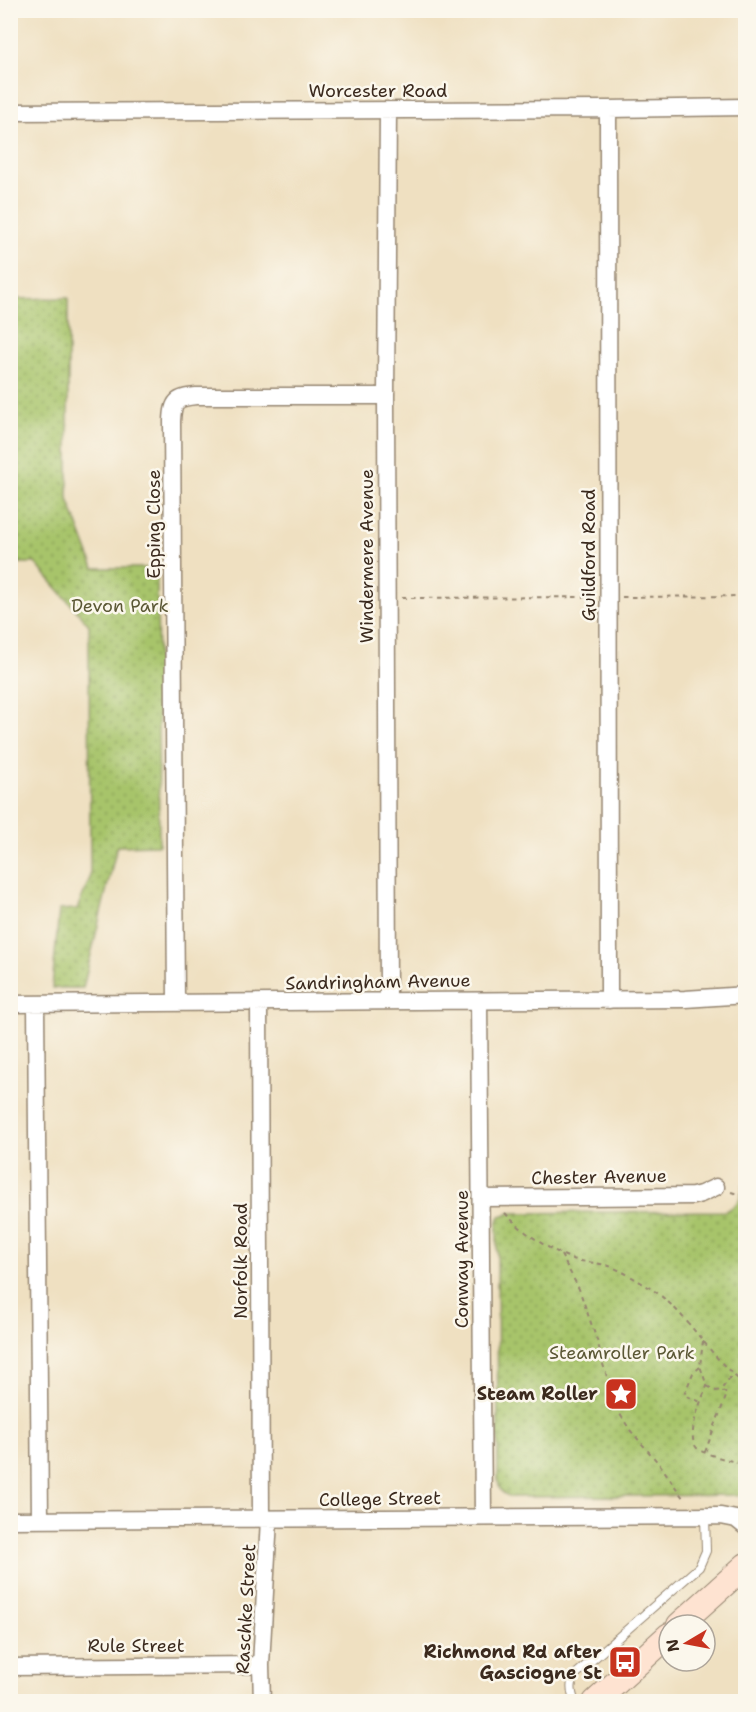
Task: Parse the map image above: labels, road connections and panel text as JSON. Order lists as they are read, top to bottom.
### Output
{
  "streets": {
    "street": [
      "Worcester Road",
      "Epping Close",
      "Guildford Road",
      "Windermere Avenue",
      "Sandringham Avenue",
      "Chester Avenue",
      "Conway Avenue",
      "Norfolk Road",
      "College Street",
      "Raschke Street",
      "Rule Street"
    ]
  },
  "crossings": [
    ["Worcester Road", "Guildford Road"],
    ["Worcester Road", "Windermere Avenue"],
    ["Epping Close", "Windermere Avenue"],
    ["Epping Close", "Sandringham Avenue"],
    ["Guildford Road", "Sandringham Avenue"],
    ["Windermere Avenue", "Sandringham Avenue"],
    ["Sandringham Avenue", "Conway Avenue"],
    ["Sandringham Avenue", "Norfolk Road"],
    ["Chester Avenue", "Conway Avenue"],
    ["Conway Avenue", "College Street"],
    ["Norfolk Road", "College Street"],
    ["Norfolk Road", "Raschke Street"],
    ["College Street", "Raschke Street"],
    ["Raschke Street", "Rule Street"]
  ],
  "parks": ["Devon Park", "Steamroller Park"],
  "places": {
    "place": ["Steam Roller"],
    "bus stop": ["Richmond Rd after Gasciogne St"]
  },
  "north": "left"
}
